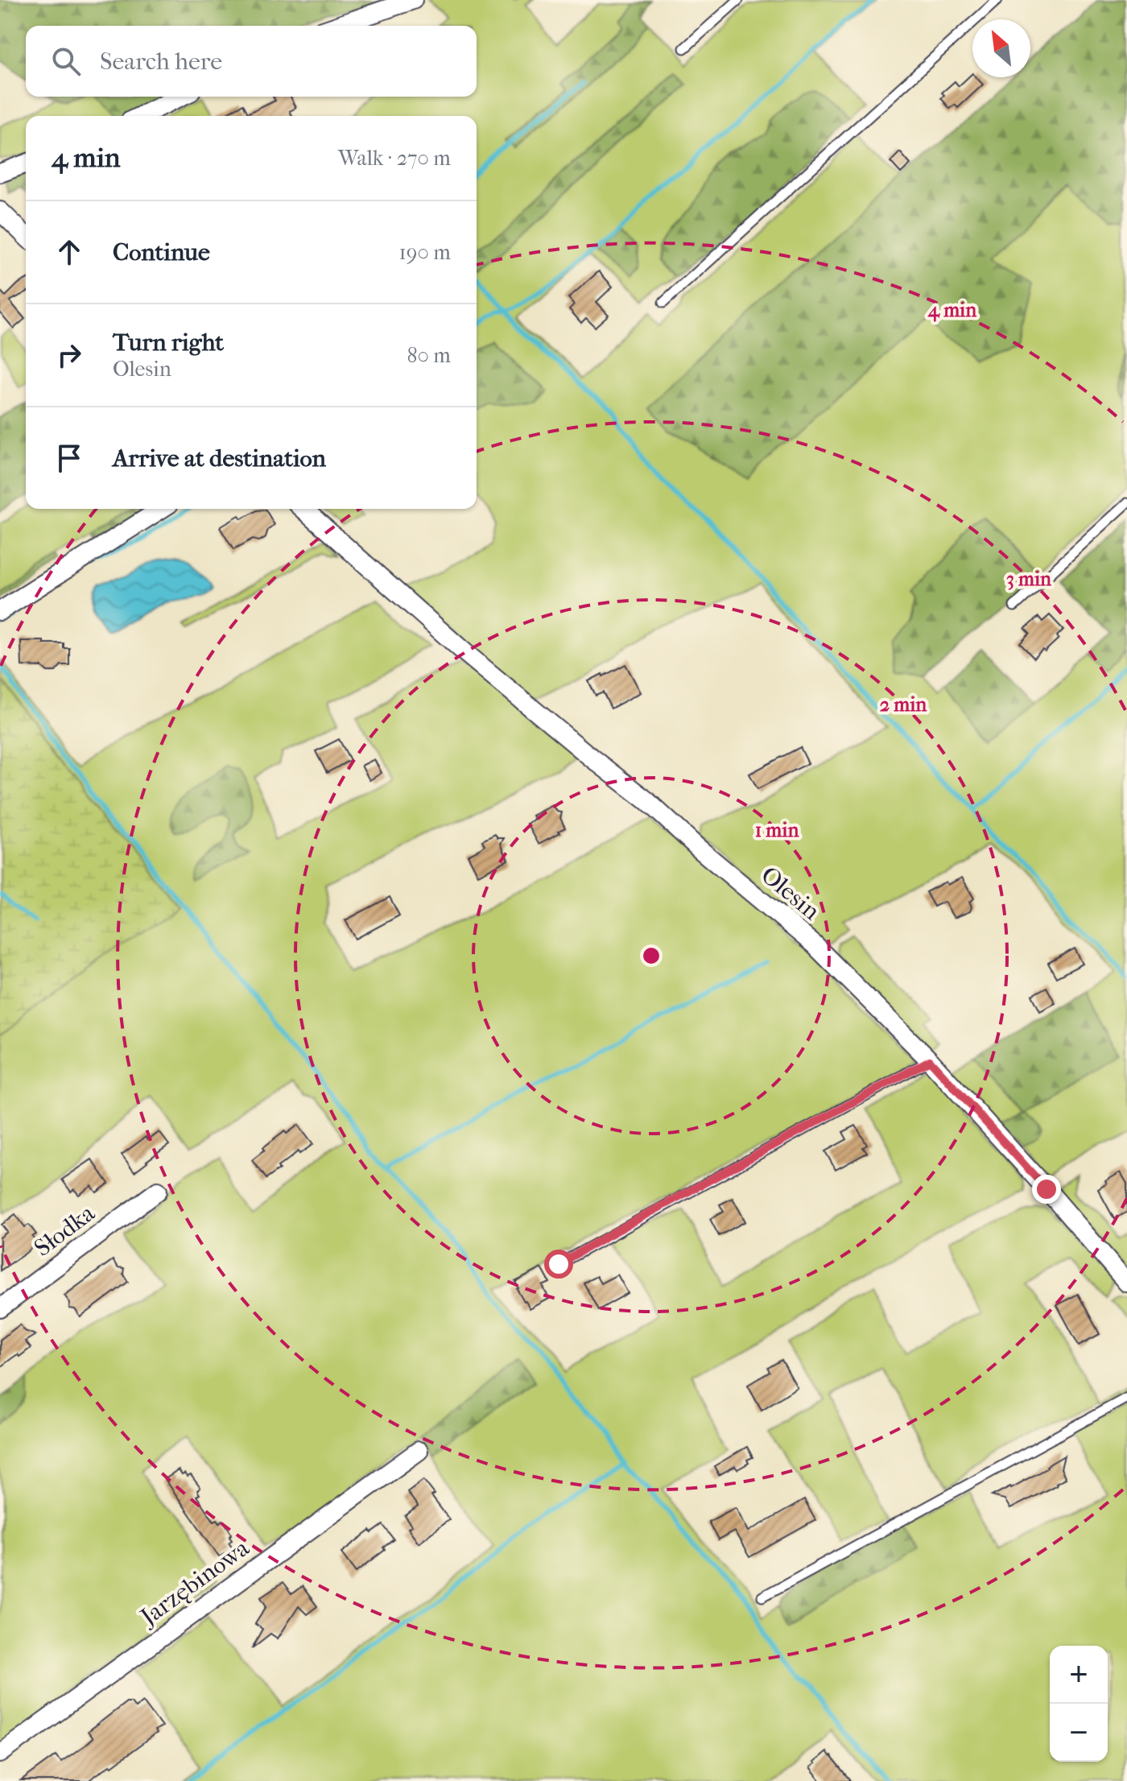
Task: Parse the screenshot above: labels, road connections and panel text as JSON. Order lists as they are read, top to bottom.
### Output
{
  "streets": {
    "street": ["Olesin", "Słodka", "Jarzębinowa"]
  },
  "north": "top left",
  "page": {
    "search": "Search here",
    "heading": ["4 min", "Walk · 270 m"],
    "list": [
      ["Continue", "190 m"],
      ["Turn right", "Olesin", "80 m"],
      "Arrive at destination"
    ],
    "map_buttons": ["+", "−"]
  },
  "rings": [
    "4 min",
    "3 min",
    "2 min",
    "1 min"
  ]
}
